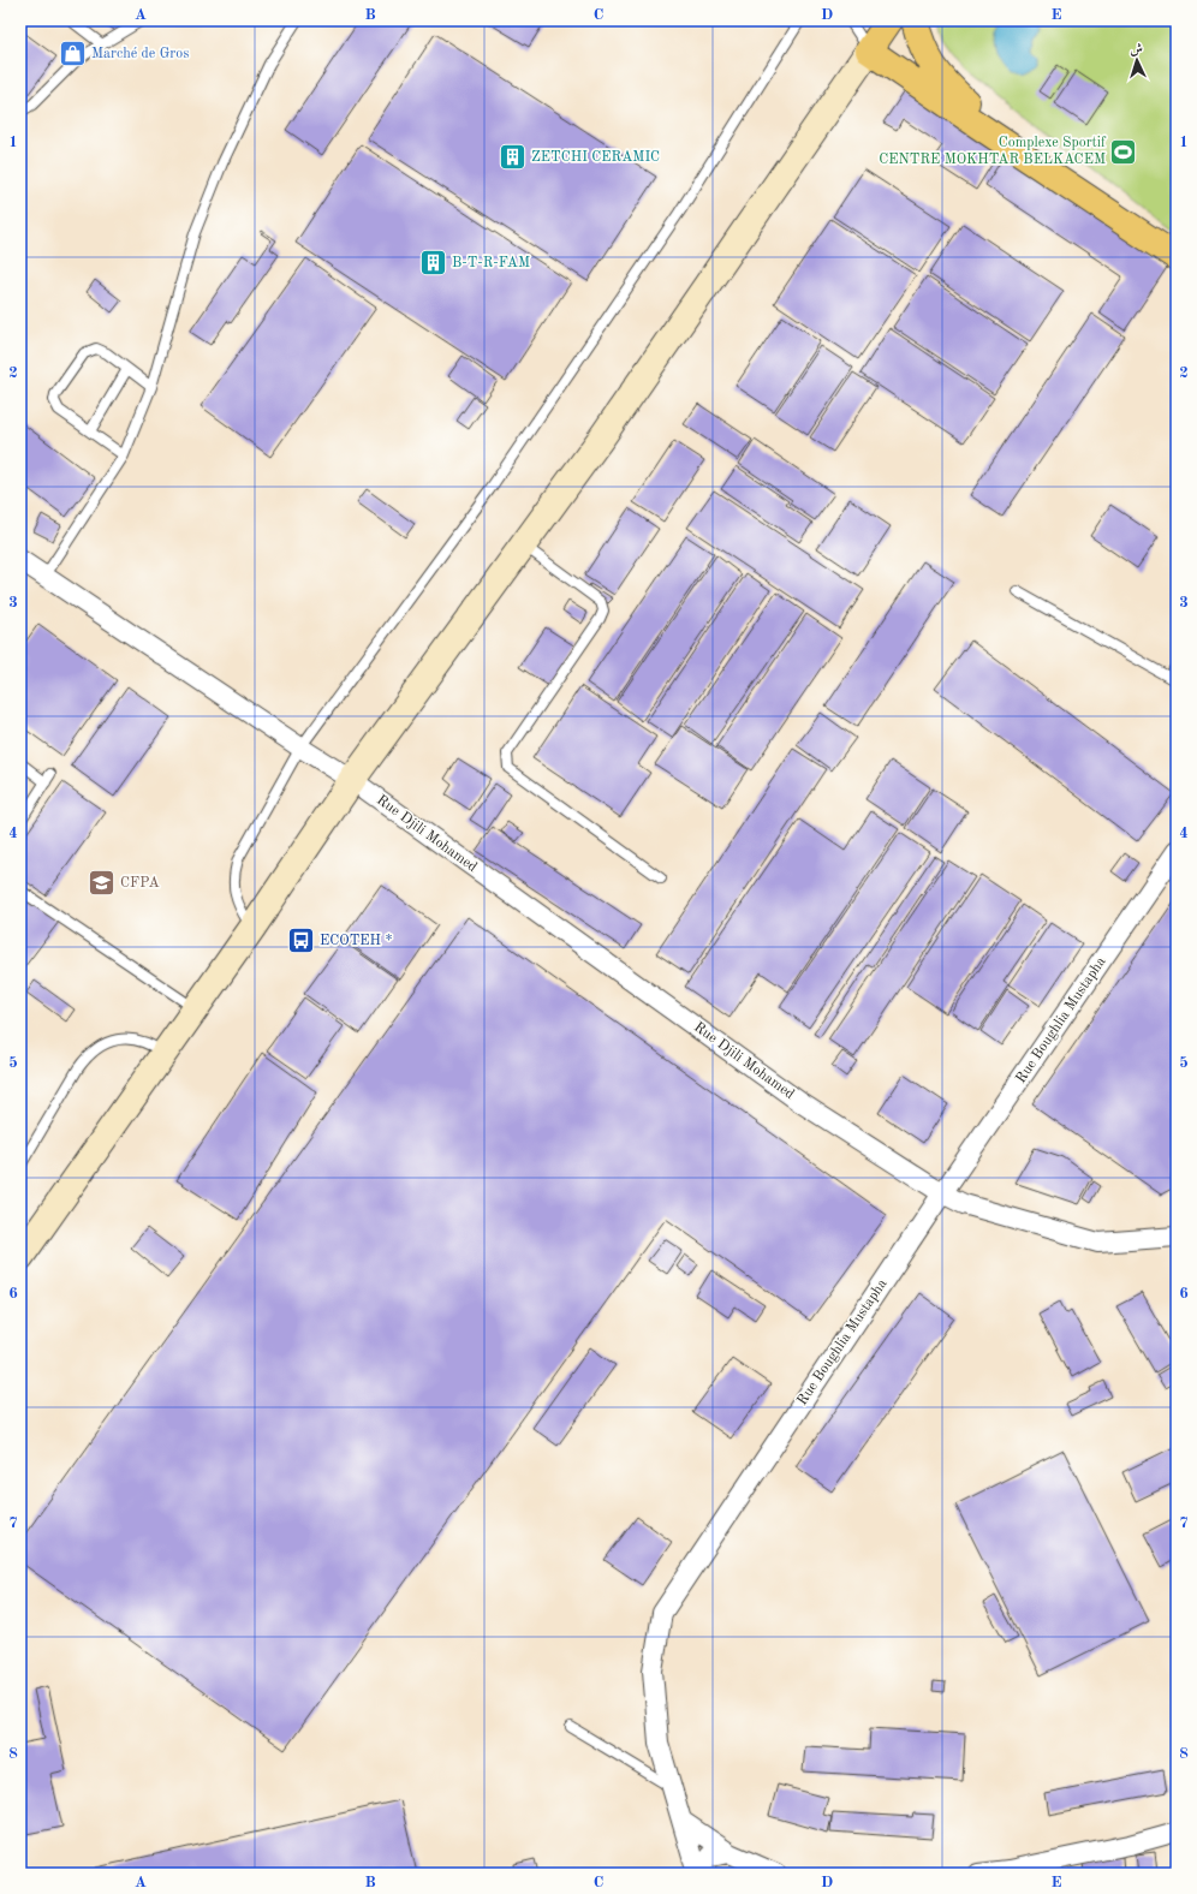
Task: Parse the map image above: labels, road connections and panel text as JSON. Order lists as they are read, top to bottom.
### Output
{
  "streets": {
    "street": ["Rue Djili Mohamed", "Rue Boughlia Mustapha"]
  },
  "crossings": [
    ["Rue Djili Mohamed", "Rue Boughlia Mustapha"]
  ],
  "places": {
    "shop": ["Marché de Gros"],
    "sports": ["Complexe Sportif CENTRE MOKHTAR BELKACEM"],
    "building": ["ZETCHI CERAMIC", "B-T-R-FAM"],
    "school or university": ["CFPA"],
    "bus stop": ["ECOTEH *"]
  },
  "north": "top",
  "grid": {
    "columns": [
      "A",
      "B",
      "C",
      "D",
      "E"
    ],
    "rows": [
      "1",
      "2",
      "3",
      "4",
      "5",
      "6",
      "7",
      "8"
    ]
  }
}
